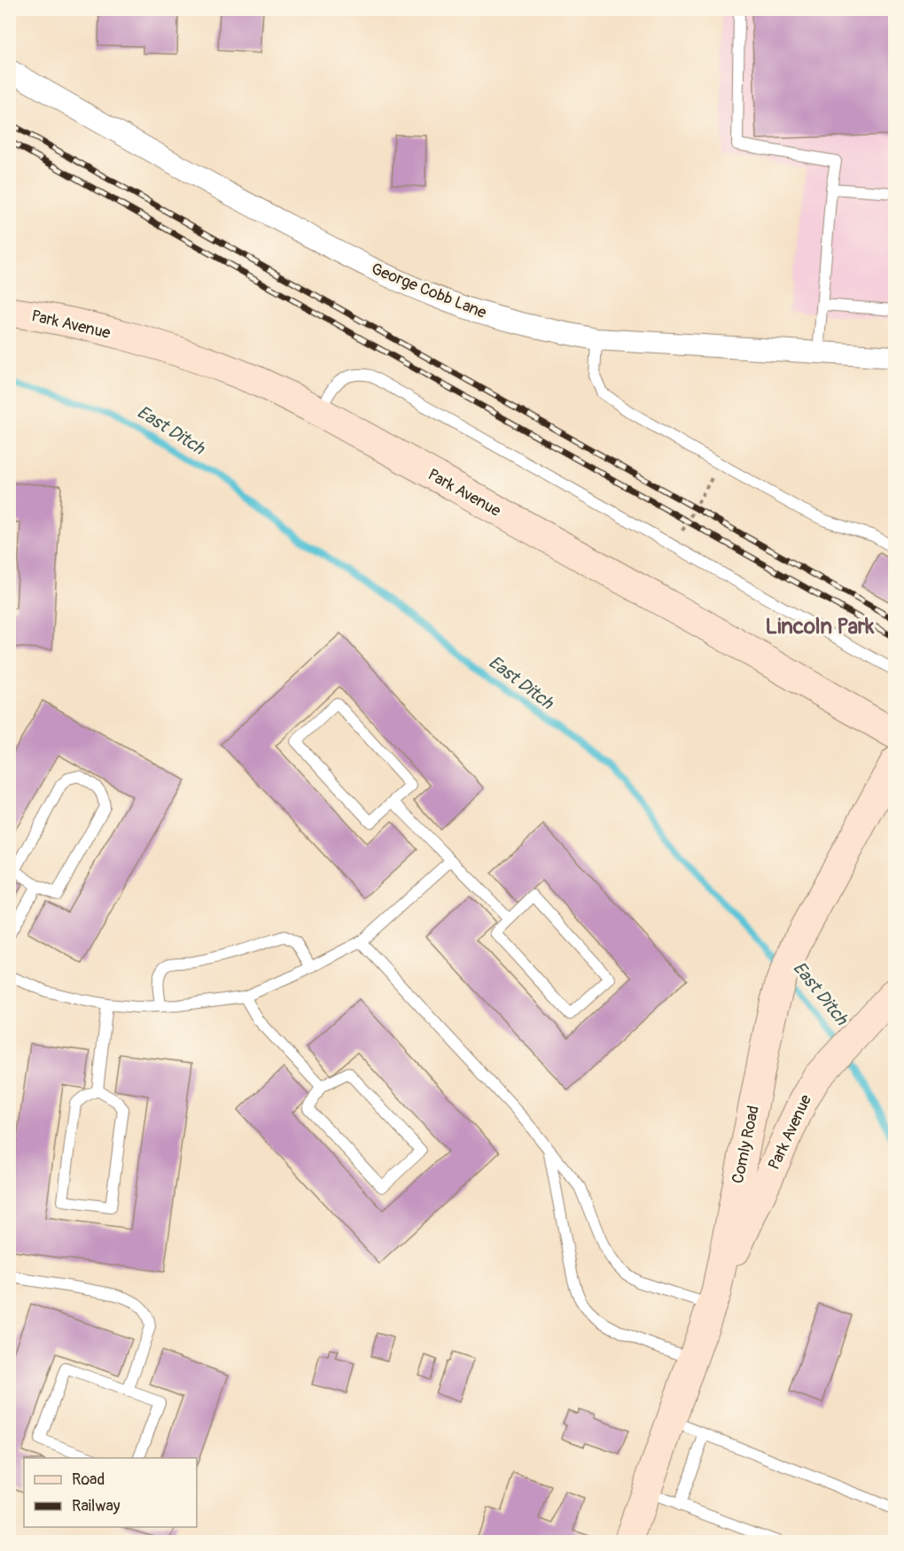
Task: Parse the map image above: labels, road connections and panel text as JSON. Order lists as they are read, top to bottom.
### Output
{
  "streets": {
    "street": ["George Cobb Lane", "Park Avenue", "Comly Road"]
  },
  "crossings": [
    ["Park Avenue", "Comly Road"]
  ],
  "districts": ["Lincoln Park"],
  "water": ["East Ditch"],
  "legend": ["Road", "Railway"]
}
